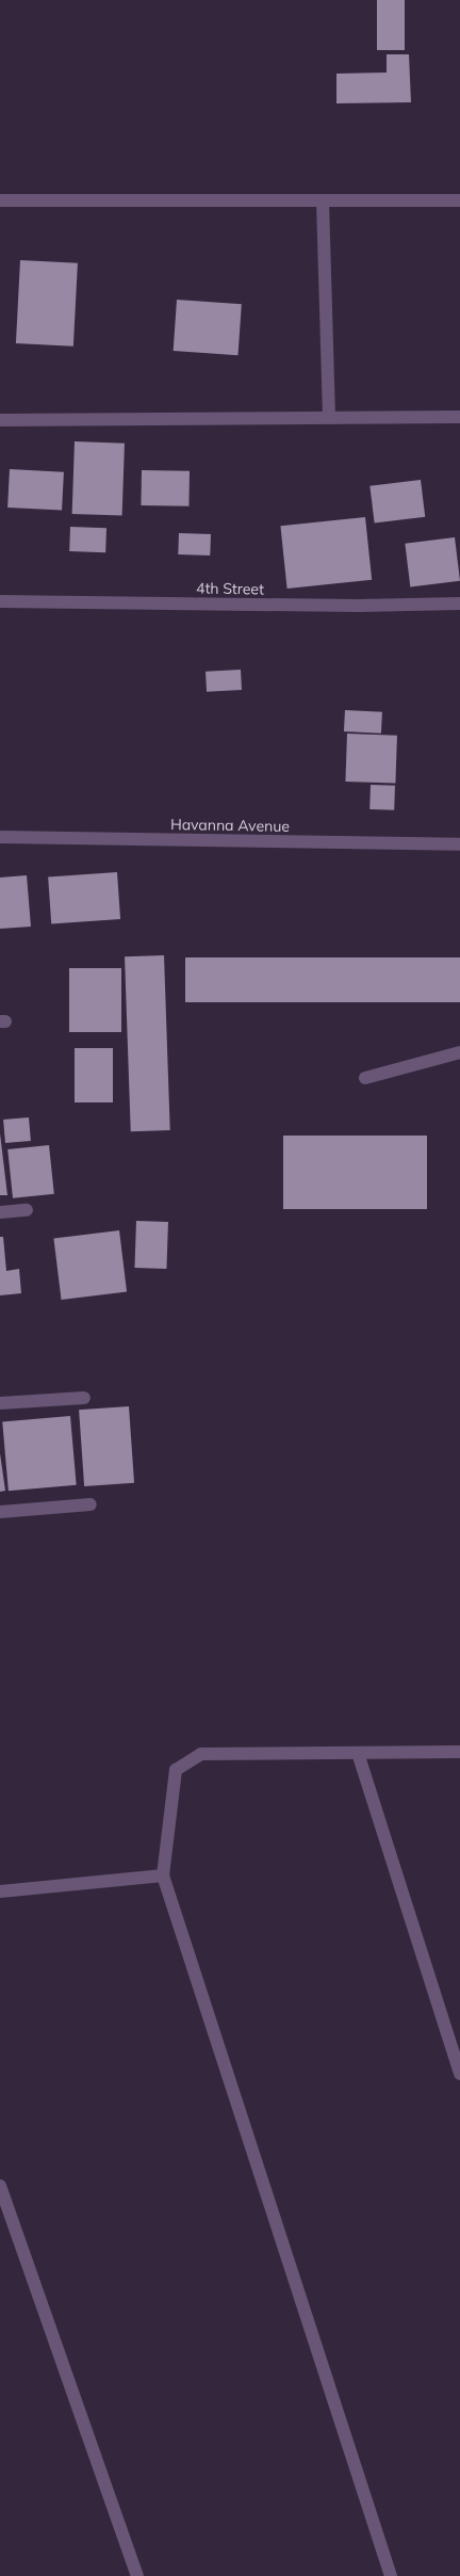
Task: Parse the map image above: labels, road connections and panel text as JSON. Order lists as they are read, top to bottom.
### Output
{
  "streets": {
    "street": ["4th Street", "Havanna Avenue"]
  }
}
